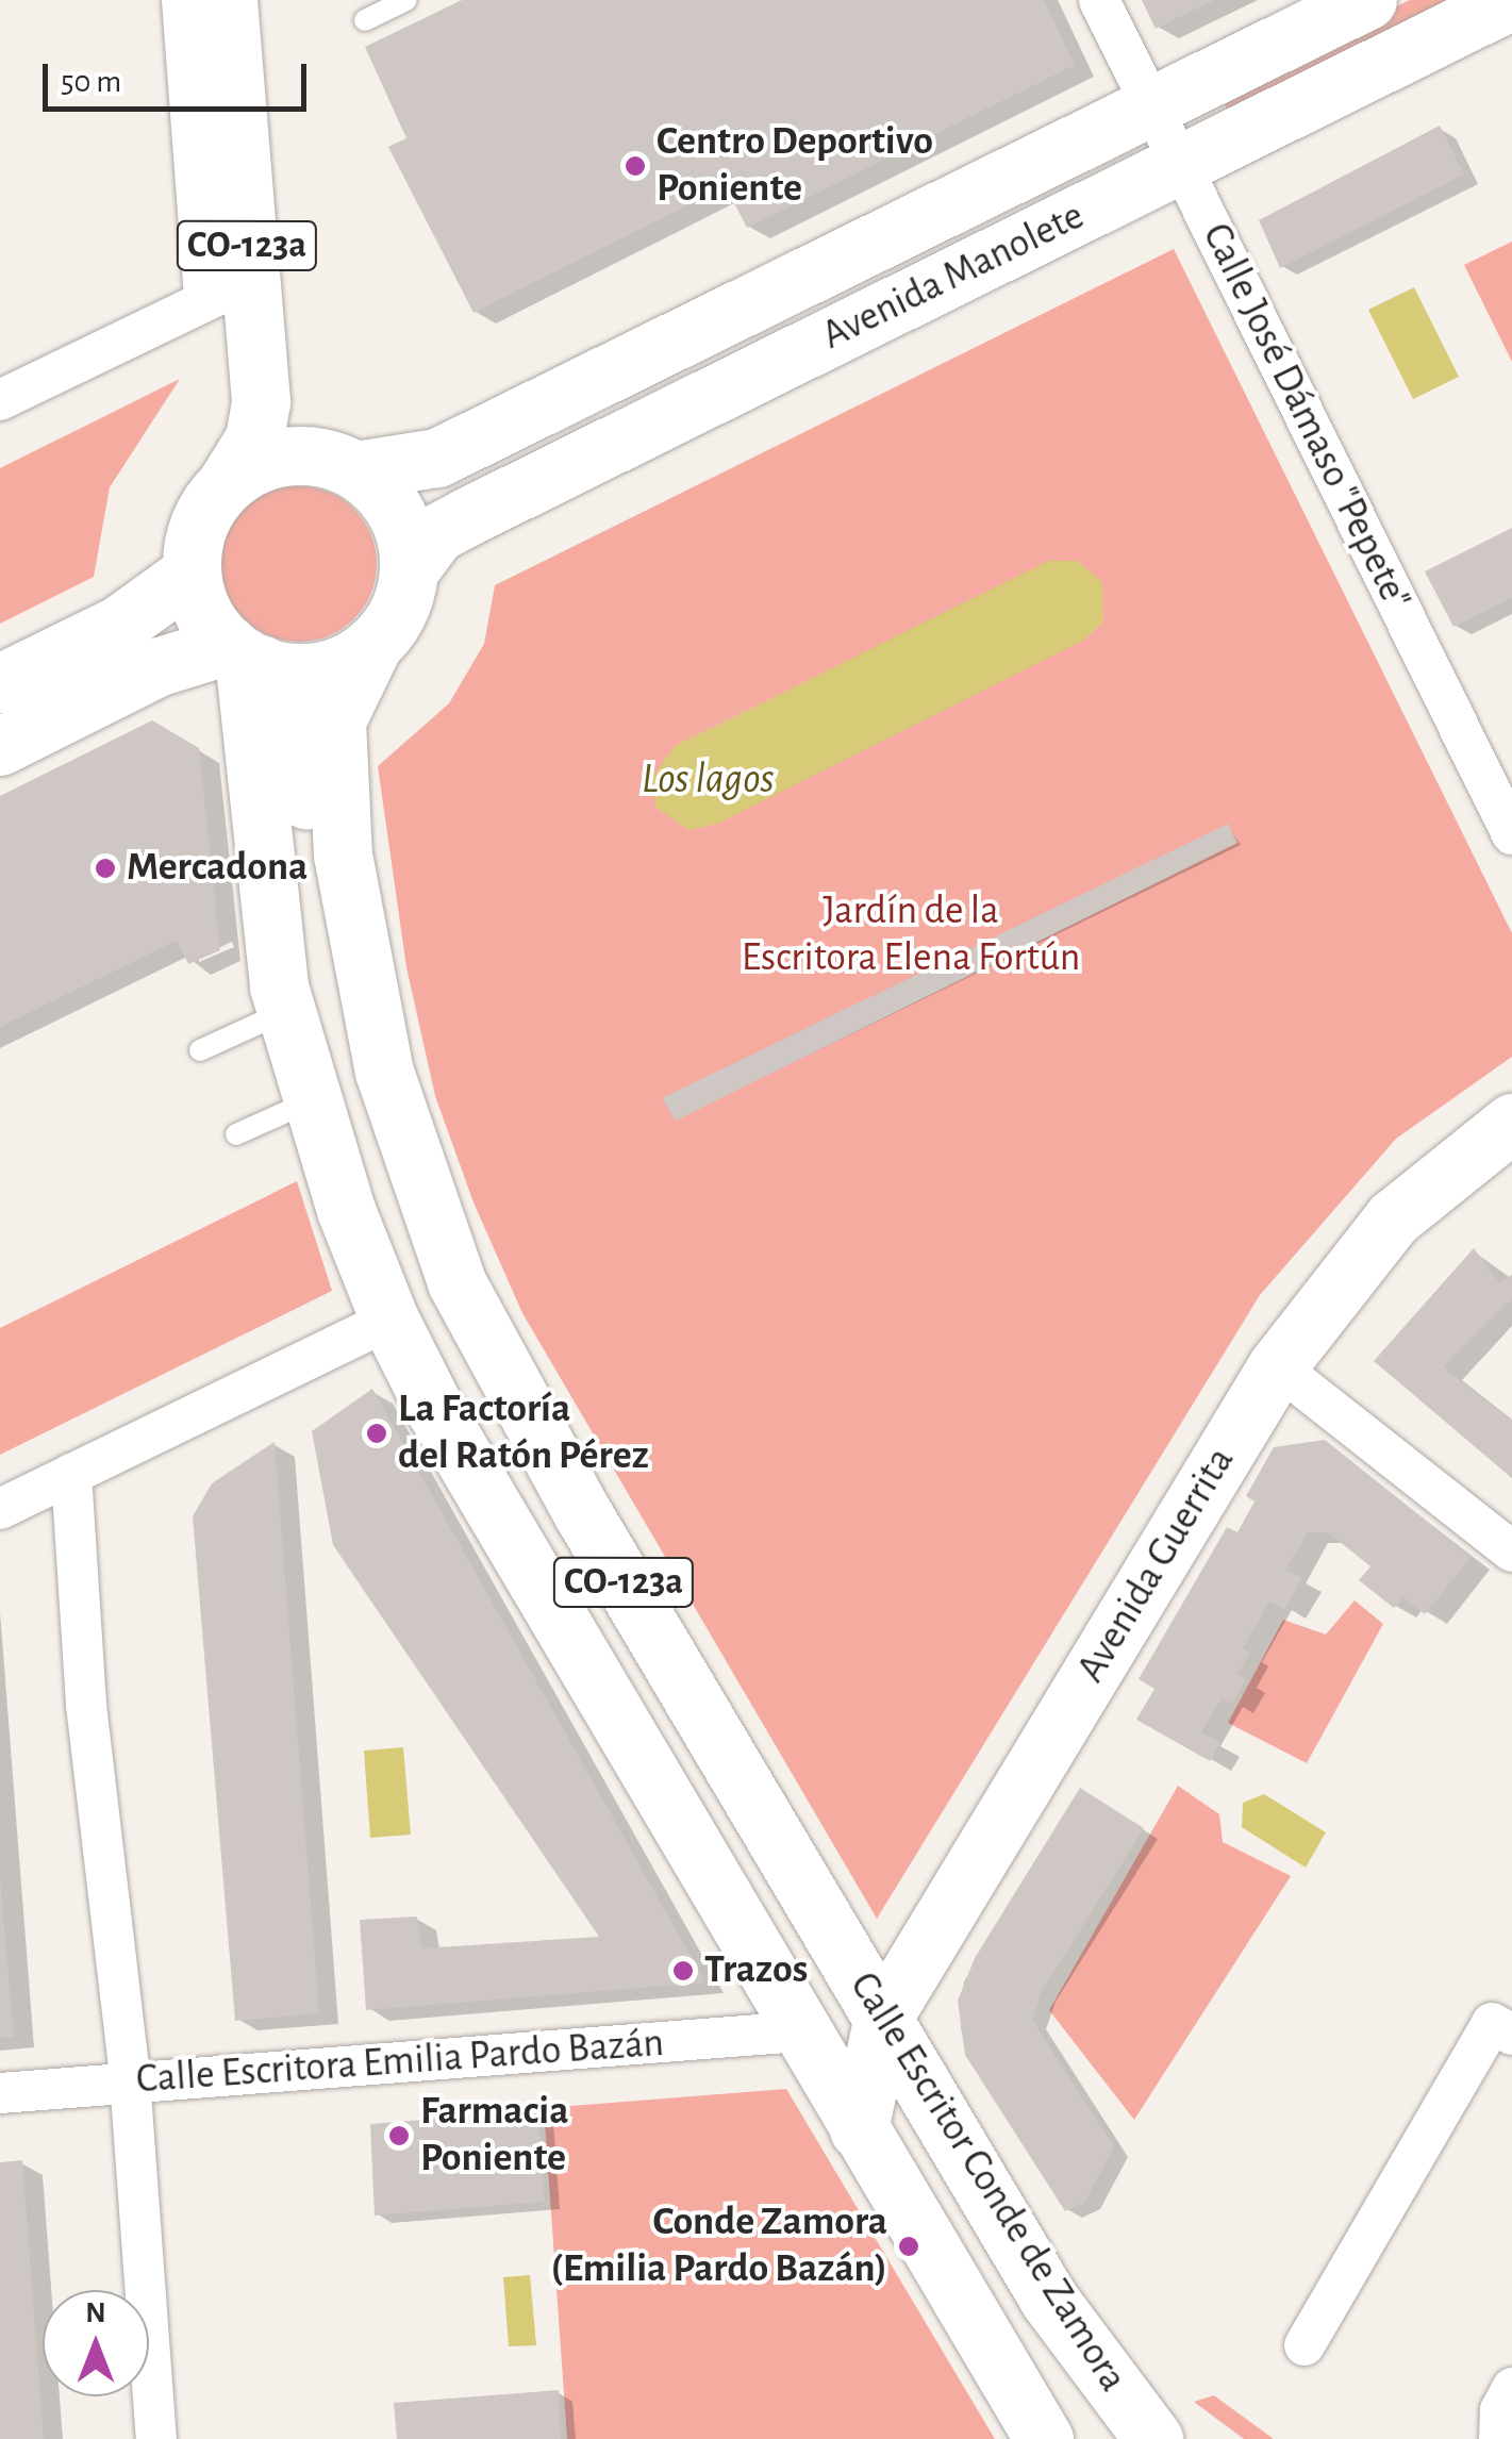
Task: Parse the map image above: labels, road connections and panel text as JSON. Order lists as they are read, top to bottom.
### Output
{
  "streets": {
    "main road": [
      "CO-123a",
      "Avenida Manolete",
      "Avenida Guerrita",
      "Calle Escritor Conde de Zamora"
    ],
    "street": ["Calle José Dámaso \"Pepete\"", "Calle Escritora Emilia Pardo Bazán"]
  },
  "crossings": [
    ["CO-123a", "Avenida Manolete"],
    ["CO-123a", "Calle Escritor Conde de Zamora"],
    ["Avenida Manolete", "Calle José Dámaso \"Pepete\""],
    ["Avenida Manolete", "Calle Escritor Conde de Zamora"],
    ["Avenida Guerrita", "Calle Escritor Conde de Zamora"],
    ["Calle Escritora Emilia Pardo Bazán", "Calle Escritor Conde de Zamora"]
  ],
  "water": ["Los lagos"],
  "parks": ["Jardín de la Escritora Elena Fortún"],
  "places": [
    "Centro Deportivo Poniente",
    "Mercadona",
    "La Factoría del Ratón Pérez",
    "Trazos",
    "Farmacia Poniente",
    "Conde Zamora (Emilia Pardo Bazán)"
  ],
  "scale_bar": "50 m",
  "north": "top"
}
